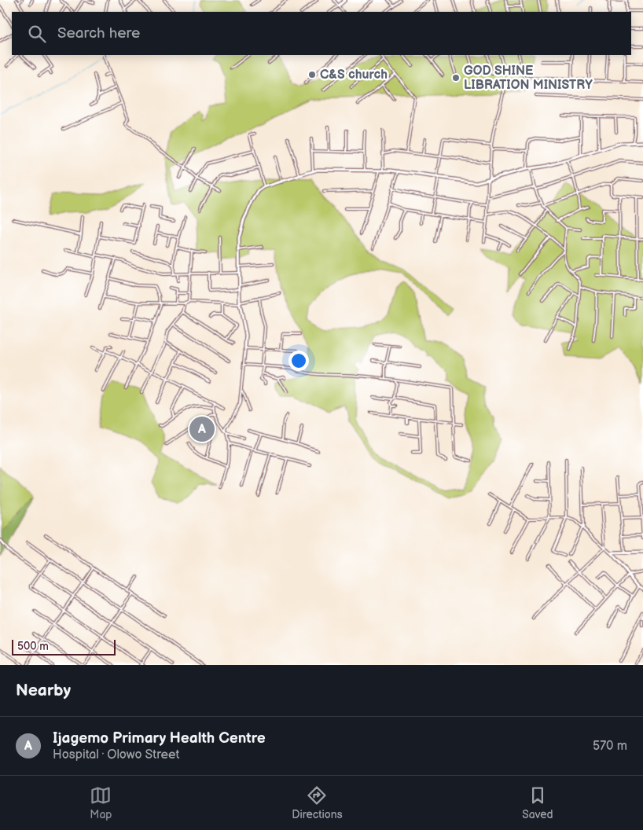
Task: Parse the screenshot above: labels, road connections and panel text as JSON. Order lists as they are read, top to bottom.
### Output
{
  "places": ["C&S church", "GOD SHINE LIBRATION MINISTRY"],
  "scale_bar": "500 m",
  "page": {
    "search": "Search here",
    "pins": "A",
    "scale": "500 m",
    "heading": "Nearby",
    "list": [
      {
        "mark": "A",
        "name": "Ijagemo Primary Health Centre",
        "note": "Hospital · Olowo Street",
        "value": "570 m"
      }
    ],
    "nav": ["Map", "Directions", "Saved"]
  }
}
